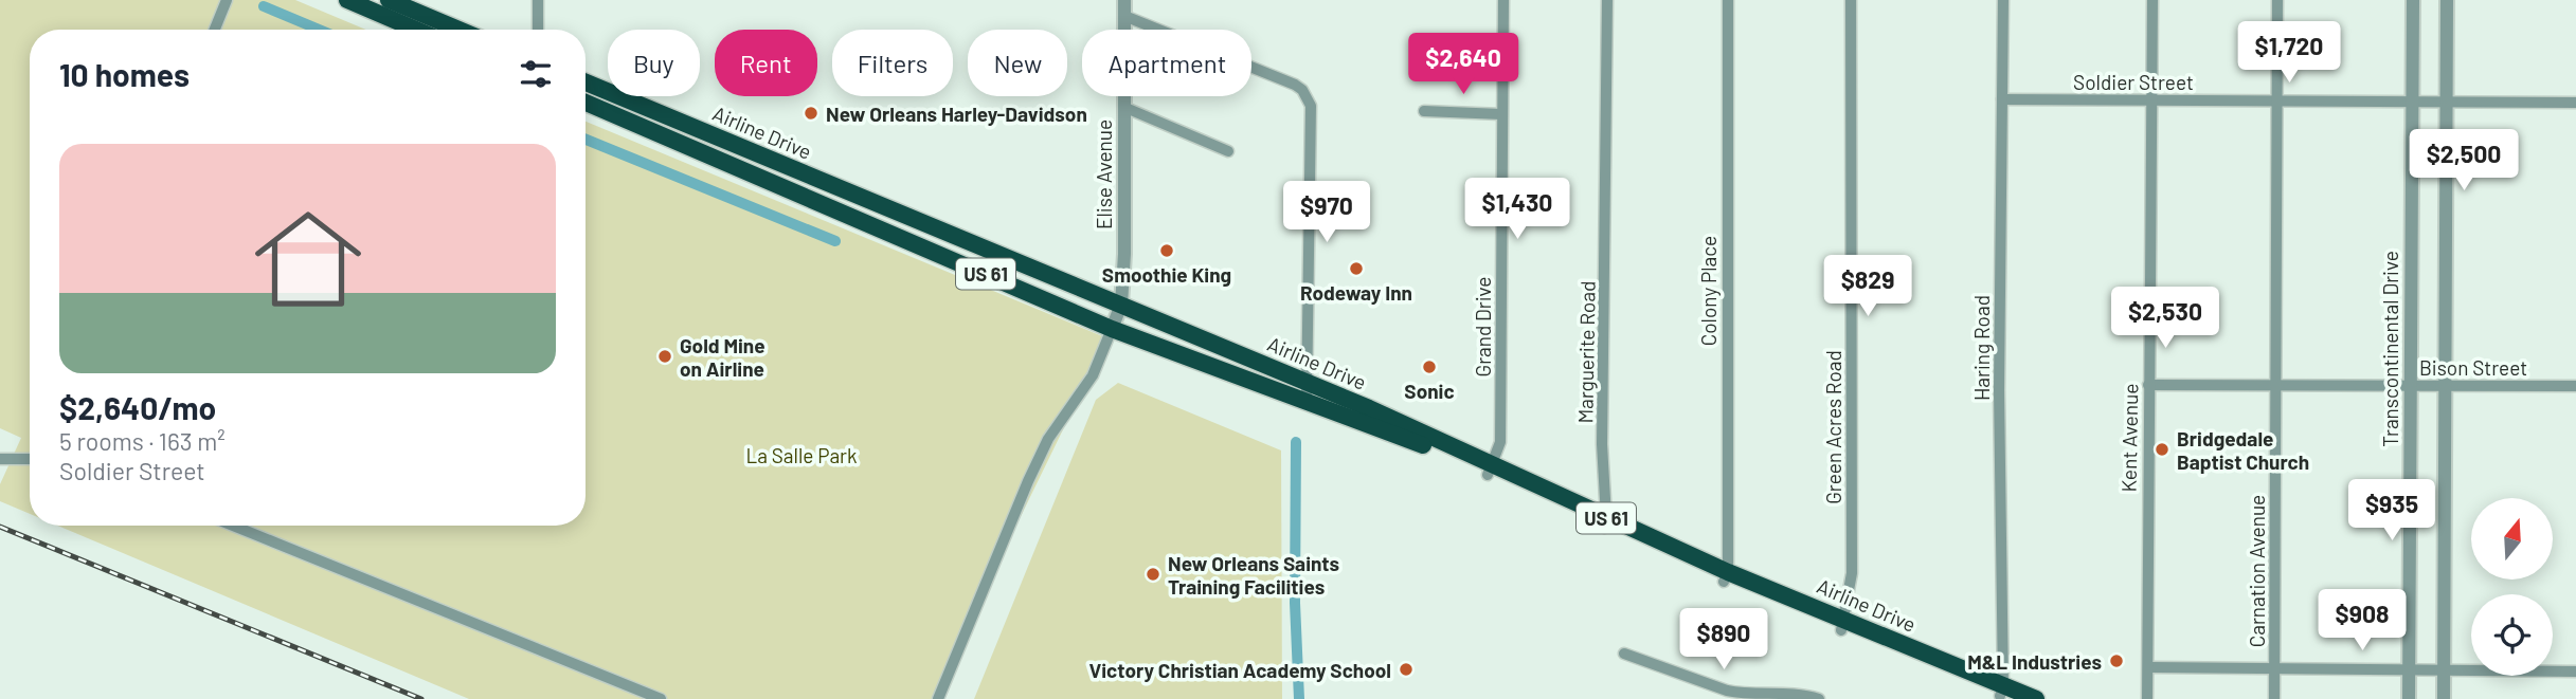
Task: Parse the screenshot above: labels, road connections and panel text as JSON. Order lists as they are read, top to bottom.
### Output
{
  "streets": {
    "highway": ["Airline Drive", "US 61"],
    "street": [
      "Soldier Street",
      "Elise Avenue",
      "Colony Place",
      "Grand Drive",
      "Haring Road",
      "Transcontinental Drive",
      "Marguerite Road",
      "Bison Street",
      "Green Acres Road",
      "Kent Avenue",
      "Carnation Avenue"
    ]
  },
  "crossings": [
    ["Soldier Street", "Haring Road"],
    ["Soldier Street", "Transcontinental Drive"],
    ["Soldier Street", "Kent Avenue"],
    ["Soldier Street", "Carnation Avenue"],
    ["Airline Drive", "Elise Avenue"],
    ["Airline Drive", "Colony Place"],
    ["Airline Drive", "Grand Drive"],
    ["Airline Drive", "Haring Road"],
    ["Airline Drive", "Marguerite Road"],
    ["Airline Drive", "Green Acres Road"],
    ["Transcontinental Drive", "Bison Street"],
    ["Bison Street", "Kent Avenue"],
    ["Bison Street", "Carnation Avenue"]
  ],
  "parks": ["La Salle Park"],
  "places": [
    "New Orleans Harley-Davidson",
    "Smoothie King",
    "Rodeway Inn",
    "Gold Mine on Airline",
    "Sonic",
    "Bridgedale Baptist Church",
    "New Orleans Saints Training Facilities",
    "M&L Industries",
    "Victory Christian Academy School"
  ],
  "north": "top",
  "page": {
    "price": [
      "$1,720",
      "$2,640",
      "$2,500",
      "$1,430",
      "$970",
      "$829",
      "$2,530",
      "$935",
      "$908",
      "$890"
    ],
    "chip": [
      "Buy",
      "Rent",
      "Filters",
      "New",
      "Apartment"
    ],
    "heading": "10 homes",
    "list": [
      {
        "name": "$2,640/mo",
        "note": "5 rooms · 163 m² · Soldier Street"
      }
    ]
  }
}
